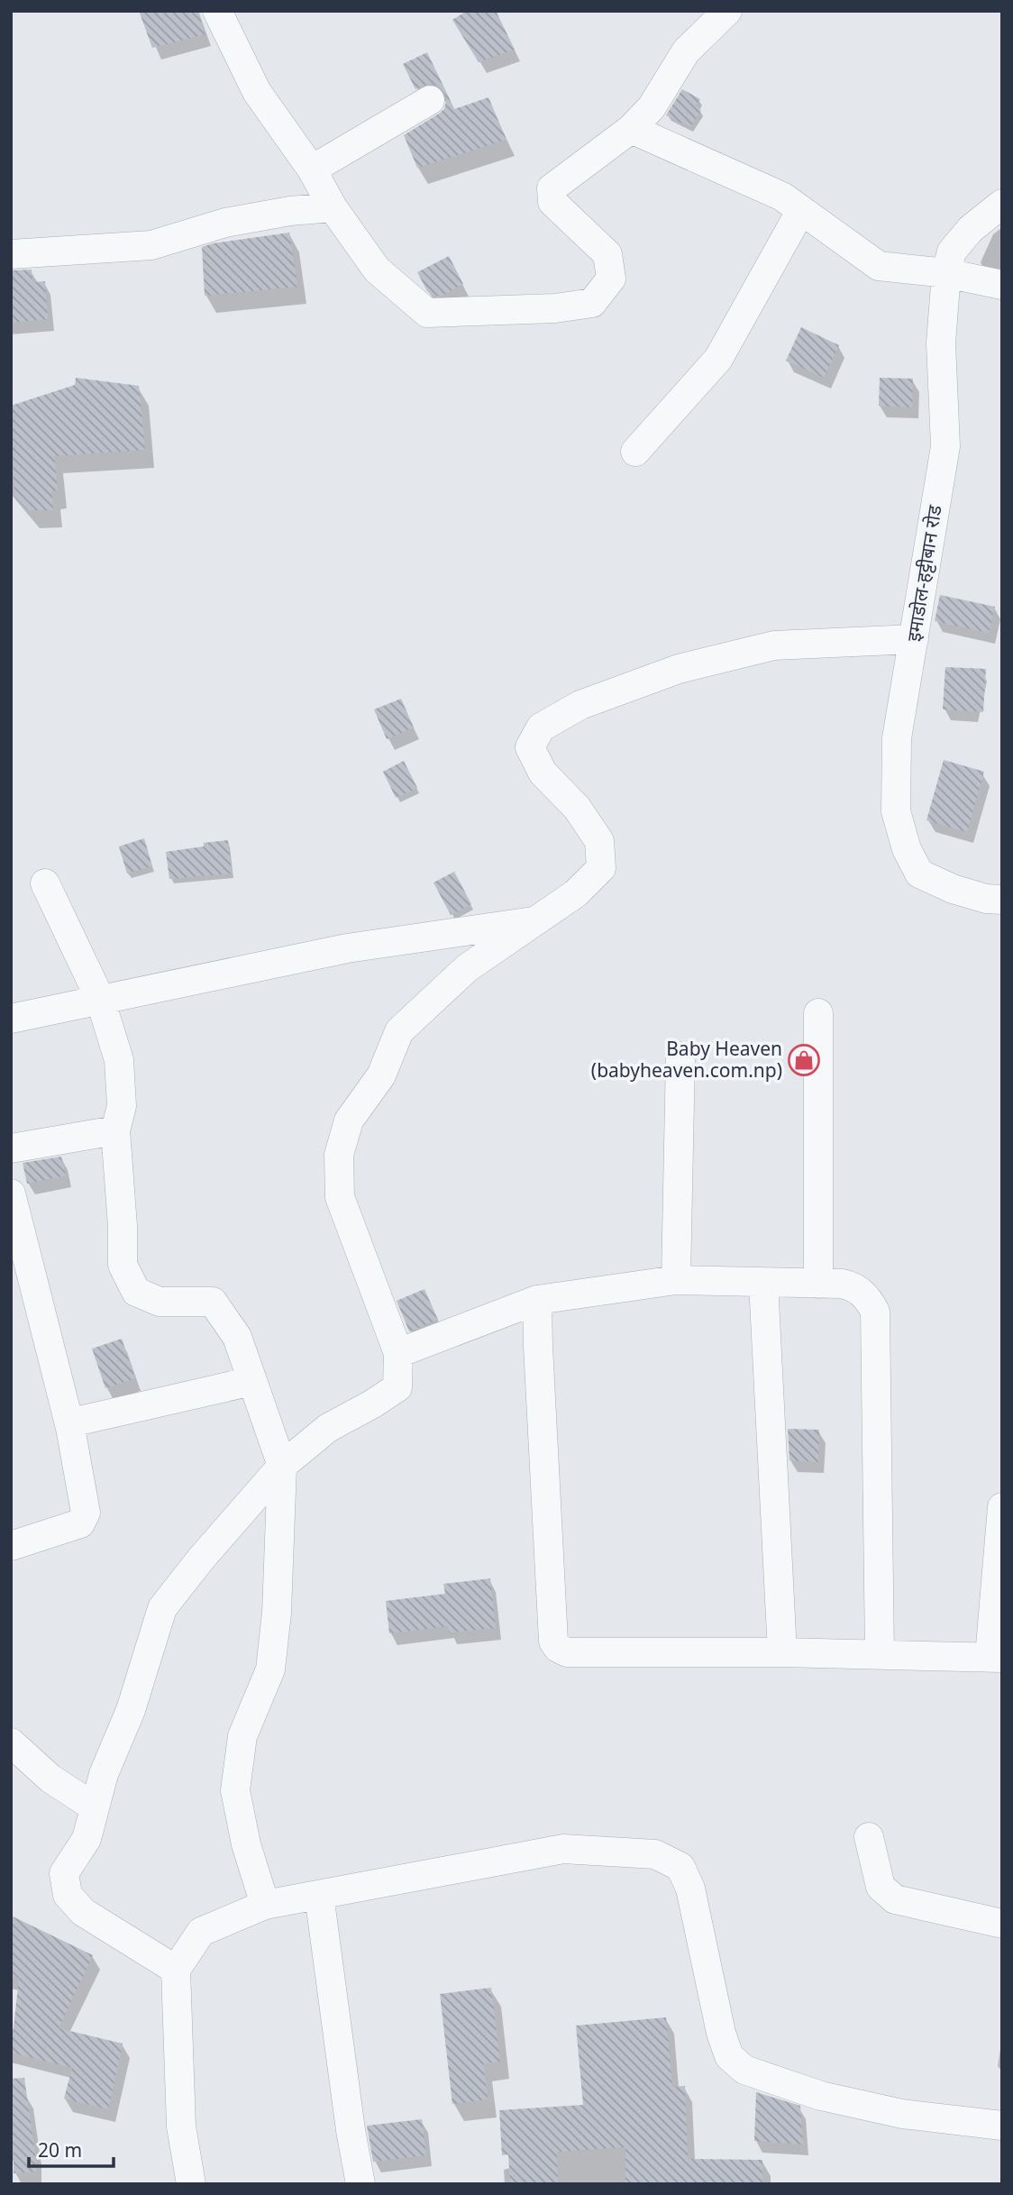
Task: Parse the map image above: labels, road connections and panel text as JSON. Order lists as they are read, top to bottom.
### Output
{
  "streets": {
    "street": ["इमाडोल-हट्टीबान रोड"]
  },
  "places": {
    "shop": ["Baby Heaven (babyheaven.com.np)"]
  },
  "scale_bar": "20 m"
}
